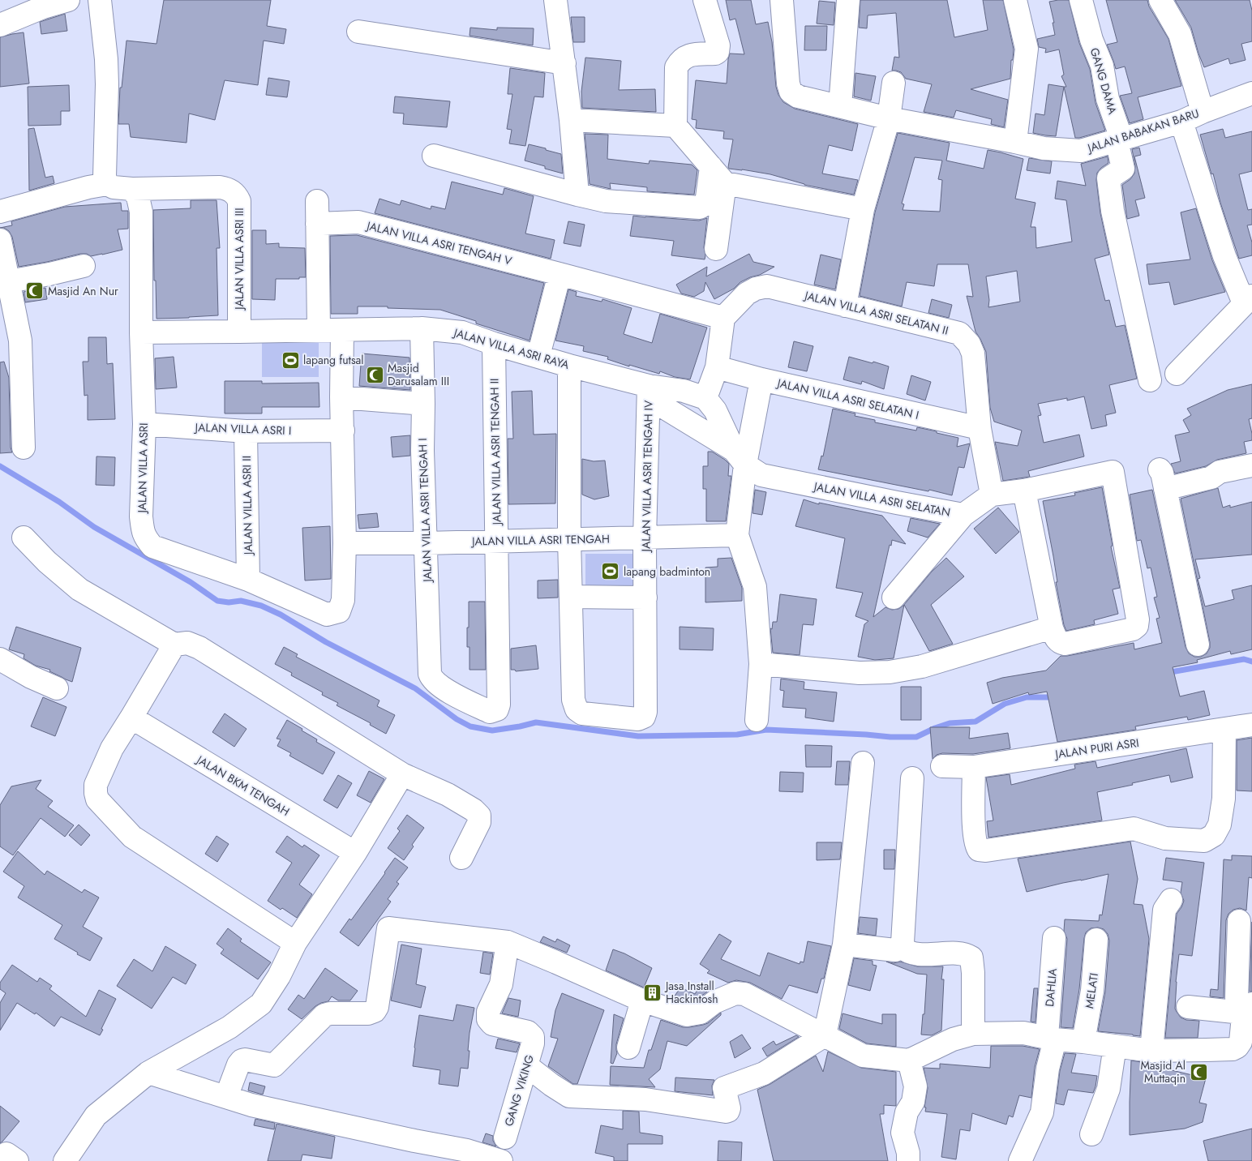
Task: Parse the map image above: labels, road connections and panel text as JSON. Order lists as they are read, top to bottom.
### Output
{
  "streets": {
    "street": [
      "GANG DAMA",
      "JALAN BABAKAN BARU",
      "JALAN VILLA ASRI TENGAH V",
      "JALAN VILLA ASRI III",
      "JALAN VILLA ASRI SELATAN II",
      "JALAN VILLA ASRI RAYA",
      "JALAN VILLA ASRI SELATAN I",
      "JALAN VILLA ASRI I",
      "JALAN VILLA ASRI TENGAH II",
      "JALAN VILLA ASRI",
      "JALAN VILLA ASRI TENGAH IV",
      "JALAN VILLA ASRI SELATAN",
      "JALAN VILLA ASRI II",
      "JALAN VILLA ASRI TENGAH I",
      "JALAN VILLA ASRI TENGAH",
      "JALAN PURI ASRI",
      "JALAN BKM TENGAH",
      "DAHLIA",
      "MELATI",
      "GANG VIKING"
    ]
  },
  "crossings": [
    ["GANG DAMA", "JALAN BABAKAN BARU"],
    ["JALAN VILLA ASRI TENGAH V", "JALAN VILLA ASRI SELATAN II"],
    ["JALAN VILLA ASRI III", "JALAN VILLA ASRI RAYA"],
    ["JALAN VILLA ASRI III", "JALAN VILLA ASRI"],
    ["JALAN VILLA ASRI SELATAN II", "JALAN VILLA ASRI SELATAN I"],
    ["JALAN VILLA ASRI SELATAN II", "JALAN VILLA ASRI SELATAN"],
    ["JALAN VILLA ASRI RAYA", "JALAN VILLA ASRI TENGAH II"],
    ["JALAN VILLA ASRI RAYA", "JALAN VILLA ASRI"],
    ["JALAN VILLA ASRI RAYA", "JALAN VILLA ASRI TENGAH IV"],
    ["JALAN VILLA ASRI RAYA", "JALAN VILLA ASRI SELATAN"],
    ["JALAN VILLA ASRI RAYA", "JALAN VILLA ASRI TENGAH I"],
    ["JALAN VILLA ASRI I", "JALAN VILLA ASRI"],
    ["JALAN VILLA ASRI I", "JALAN VILLA ASRI II"],
    ["JALAN VILLA ASRI TENGAH II", "JALAN VILLA ASRI TENGAH I"],
    ["JALAN VILLA ASRI TENGAH II", "JALAN VILLA ASRI TENGAH"],
    ["JALAN VILLA ASRI", "JALAN VILLA ASRI II"],
    ["JALAN VILLA ASRI", "JALAN VILLA ASRI TENGAH"],
    ["JALAN VILLA ASRI TENGAH IV", "JALAN VILLA ASRI SELATAN"],
    ["JALAN VILLA ASRI TENGAH IV", "JALAN VILLA ASRI TENGAH"],
    ["JALAN VILLA ASRI TENGAH I", "JALAN VILLA ASRI TENGAH"]
  ],
  "places": {
    "mosque": ["Masjid An Nur", "Masjid Darusalam III", "Masjid Al Muttaqin"],
    "sports": ["lapang futsal", "lapang badminton"],
    "building": ["Jasa Install Hackintosh"]
  }
}
